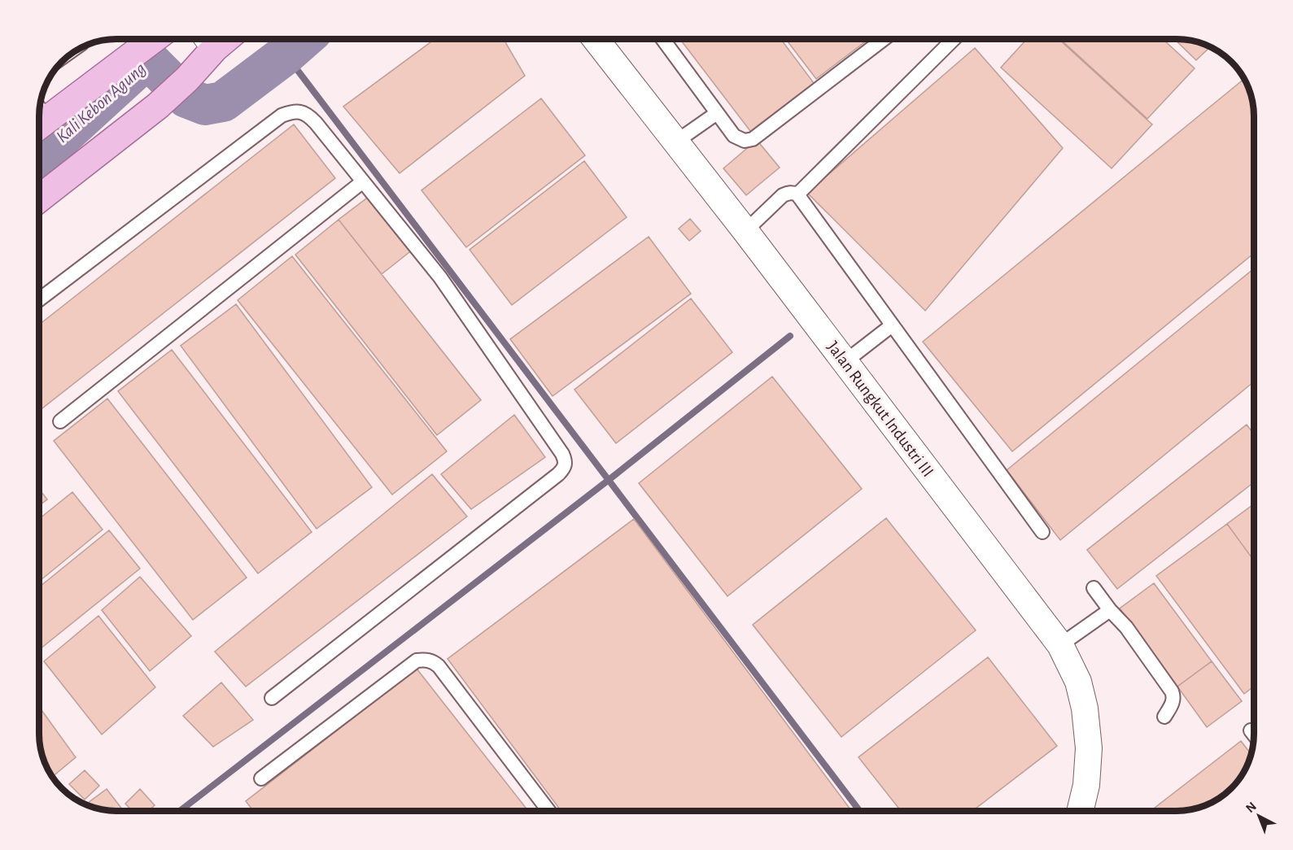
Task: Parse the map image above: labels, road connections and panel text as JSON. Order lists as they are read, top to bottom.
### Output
{
  "streets": {
    "street": ["Jalan Rungkut Industri III"]
  },
  "water": ["Kali Kebon Agung"],
  "north": "top left"
}
